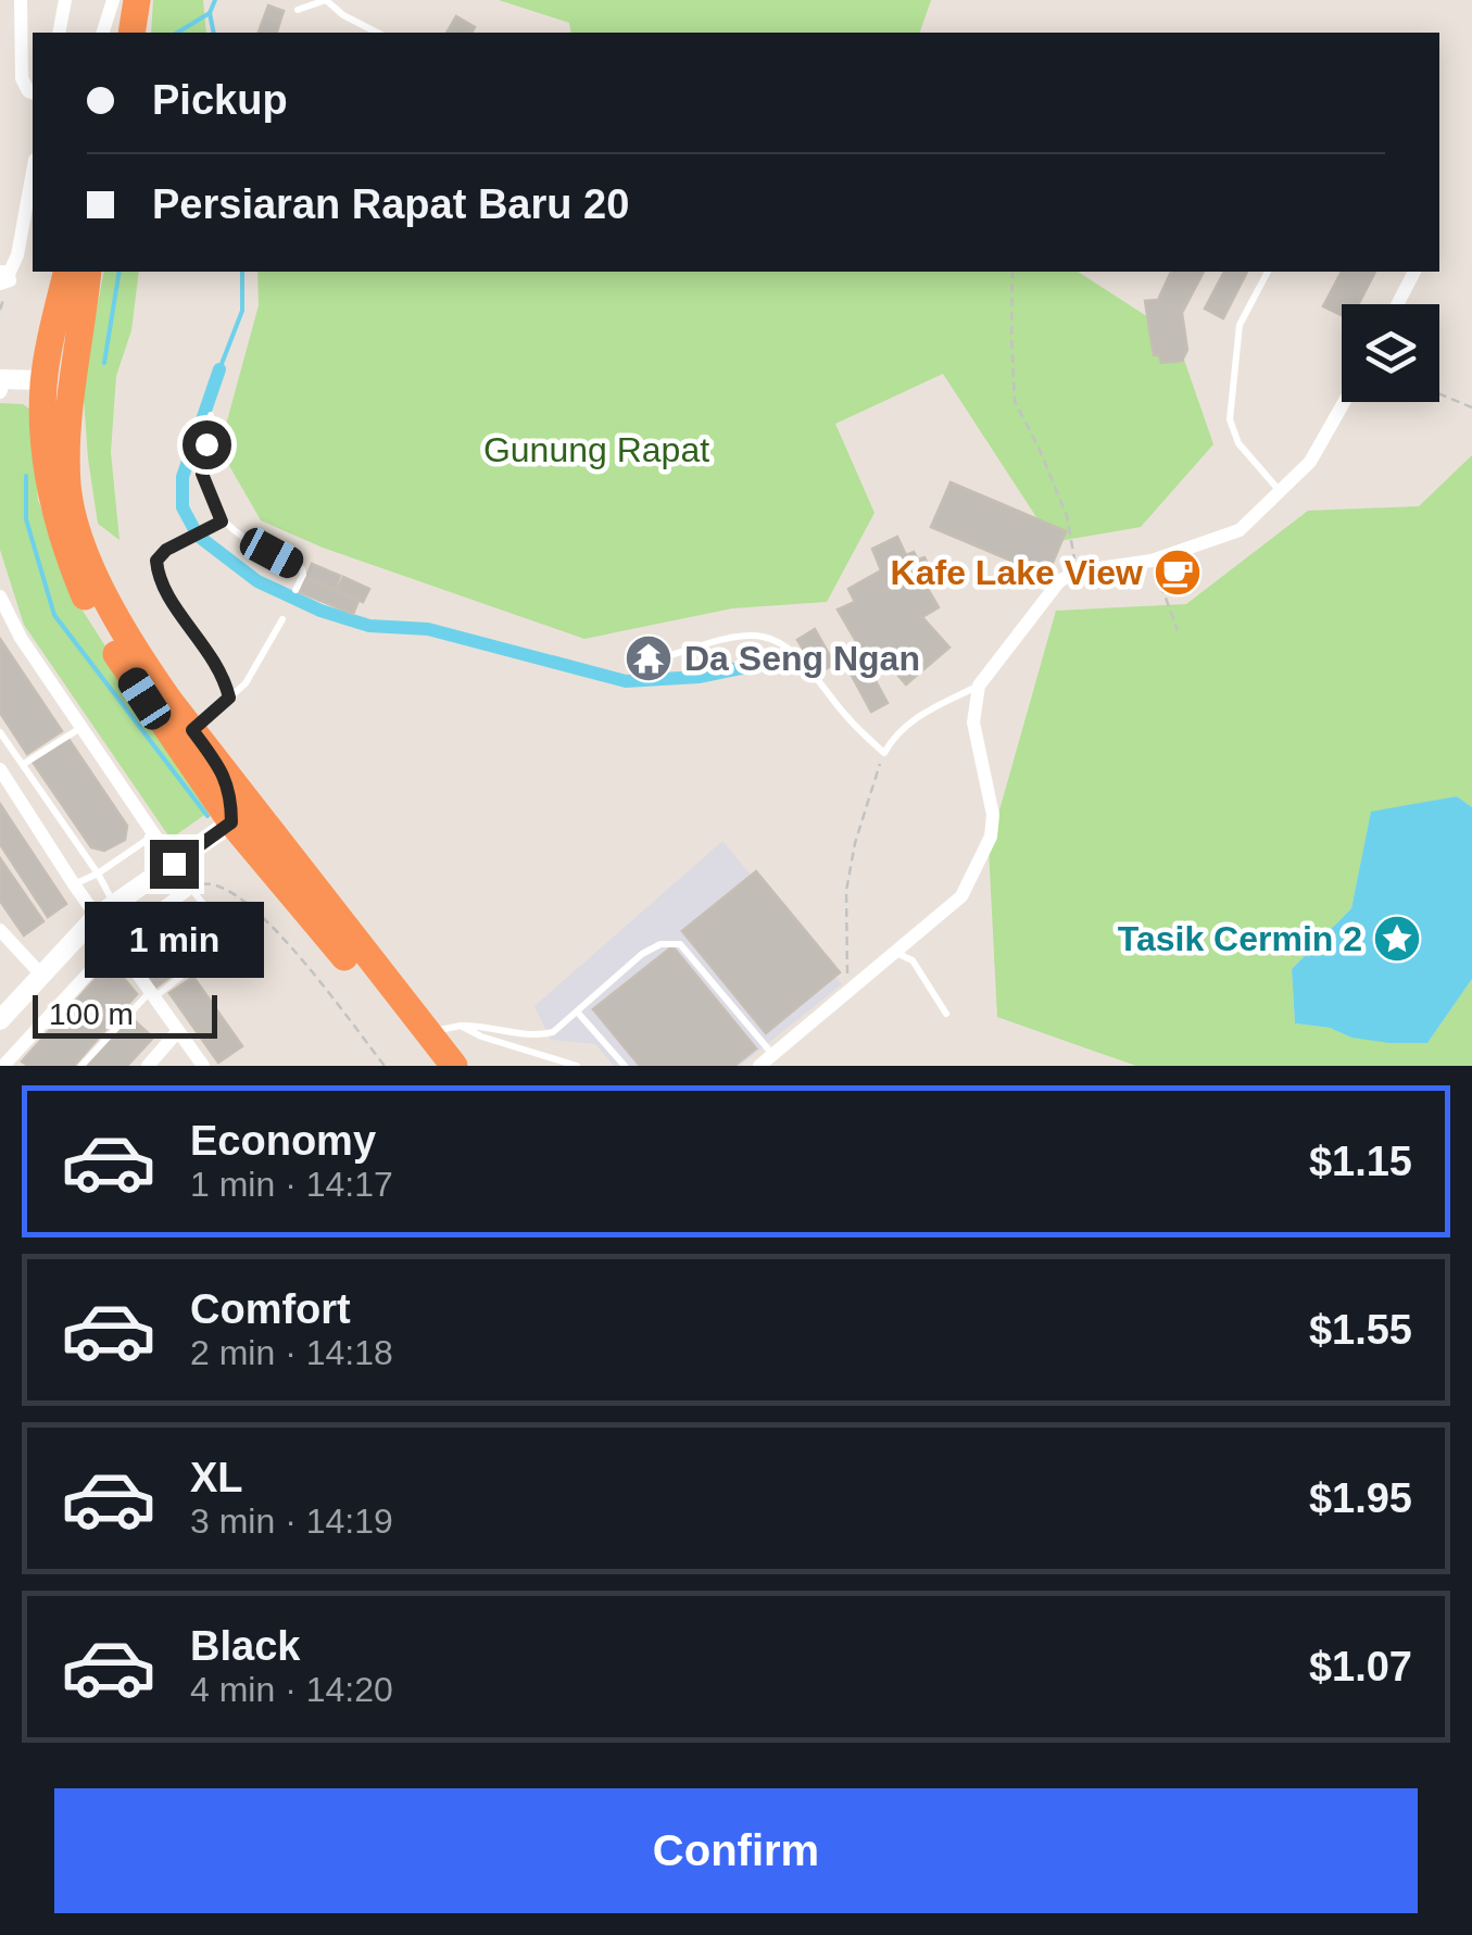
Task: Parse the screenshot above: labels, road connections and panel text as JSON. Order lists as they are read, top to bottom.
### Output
{
  "parks": ["Gunung Rapat"],
  "places": {
    "cafe": ["Kafe Lake View"],
    "temple": ["Da Seng Ngan"],
    "place": ["Tasik Cermin 2"]
  },
  "scale_bar": "100 m",
  "page": {
    "banner": ["Pickup", "Persiaran Rapat Baru 20"],
    "bubble": "1 min",
    "scale": "100 m",
    "list": [
      {
        "name": "Economy",
        "note": "1 min · 14:17",
        "value": "$1.15"
      },
      {
        "name": "Comfort",
        "note": "2 min · 14:18",
        "value": "$1.55"
      },
      {
        "name": "XL",
        "note": "3 min · 14:19",
        "value": "$1.95"
      },
      {
        "name": "Black",
        "note": "4 min · 14:20",
        "value": "$1.07"
      }
    ],
    "buttons": "Confirm"
  }
}
